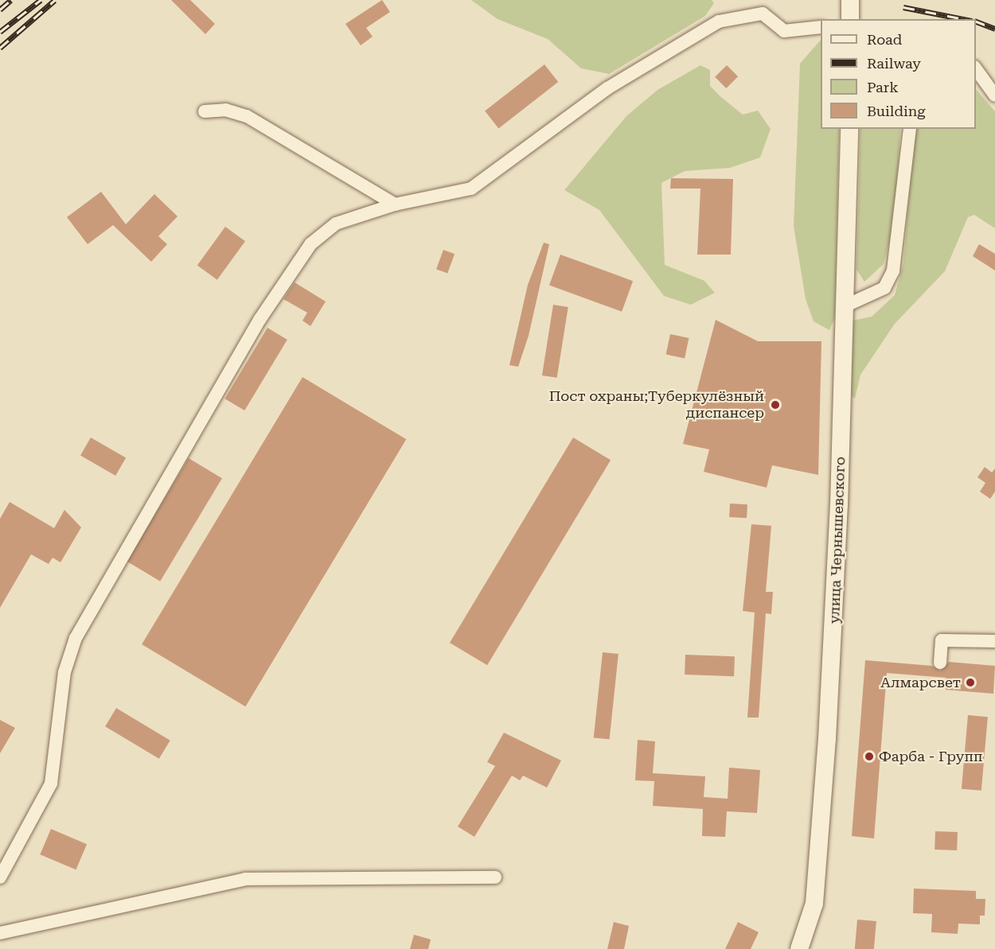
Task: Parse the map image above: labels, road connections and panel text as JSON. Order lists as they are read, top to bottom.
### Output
{
  "streets": {
    "main road": ["улица Чернышевского"]
  },
  "places": ["Пост охраны;Туберкулёзный диспансер", "Алмарсвет", "Фарба - Групп"],
  "legend": [
    "Road",
    "Railway",
    "Park",
    "Building"
  ]
}
